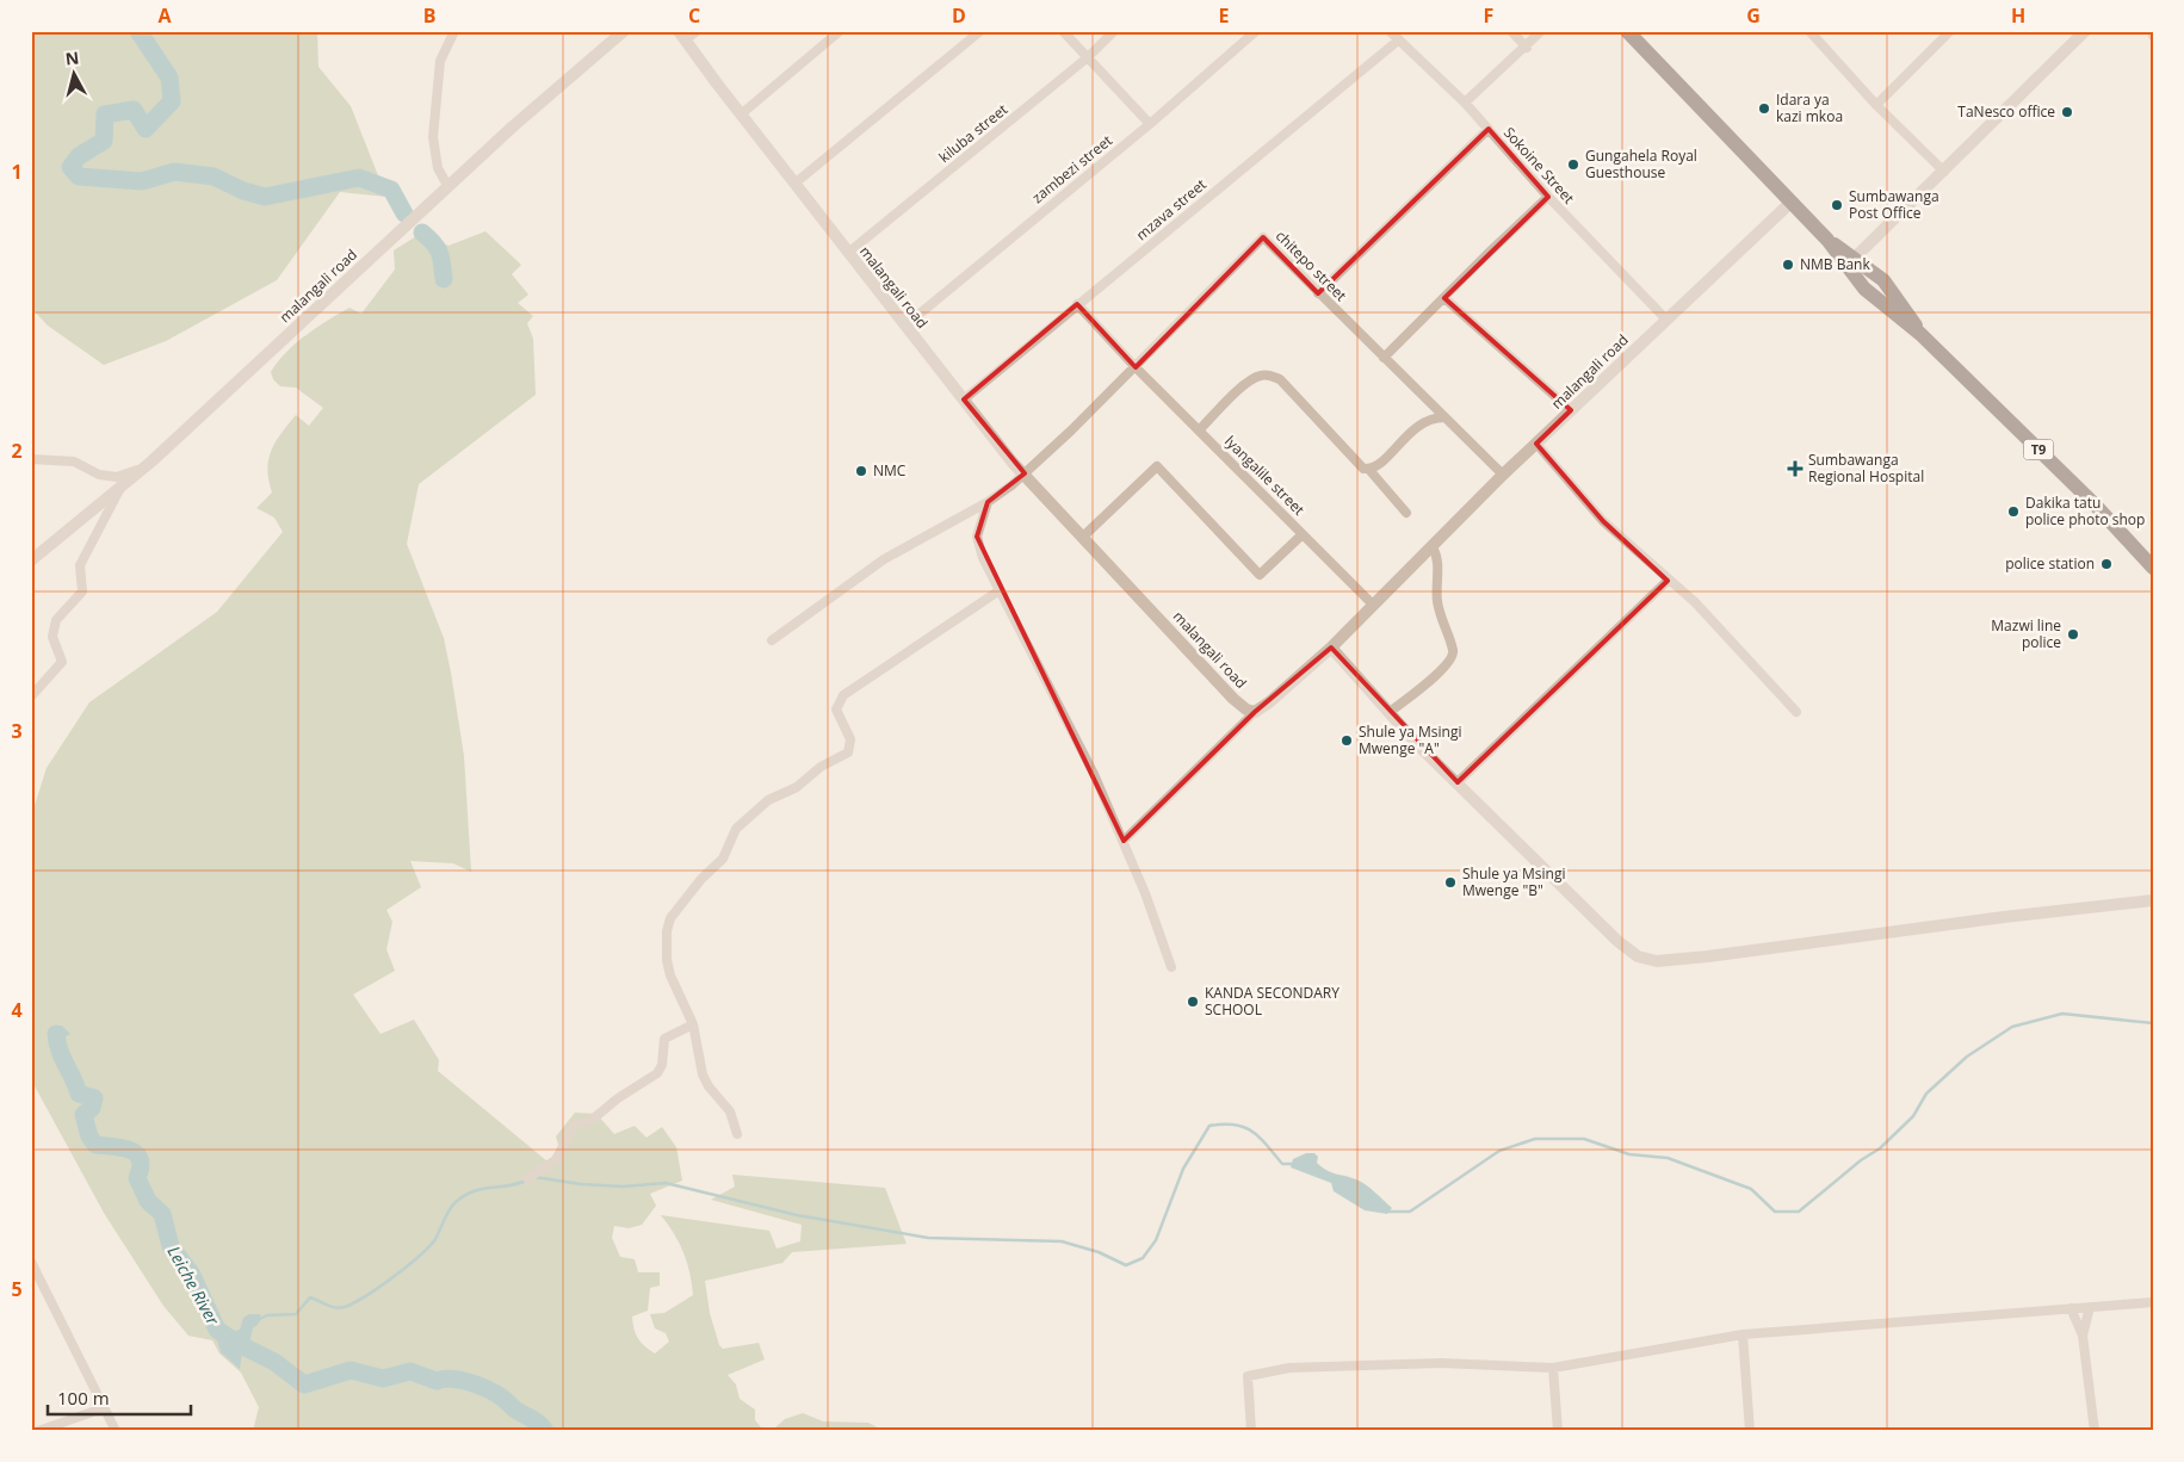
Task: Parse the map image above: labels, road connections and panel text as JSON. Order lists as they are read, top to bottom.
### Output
{
  "streets": {
    "highway": ["T9"],
    "street": [
      "kiluba street",
      "Sokoine Street",
      "zambezi street",
      "mzava street",
      "chitepo street",
      "malangali road",
      "lyangalile street"
    ]
  },
  "crossings": [
    ["kiluba street", "malangali road"],
    ["Sokoine Street", "mzava street"],
    ["Sokoine Street", "malangali road"],
    ["zambezi street", "malangali road"],
    ["mzava street", "malangali road"],
    ["mzava street", "lyangalile street"],
    ["chitepo street", "malangali road"],
    ["chitepo street", "lyangalile street"],
    ["malangali road", "T9"],
    ["malangali road", "lyangalile street"]
  ],
  "water": ["Leiche River"],
  "places": {
    "other": [
      "Idara ya kazi mkoa",
      "TaNesco office",
      "Gungahela Royal Guesthouse",
      "Sumbawanga Post Office",
      "NMB Bank",
      "NMC",
      "Dakika tatu police photo shop",
      "police station",
      "Mazwi line police",
      "Shule ya Msingi Mwenge \"A\"",
      "Shule ya Msingi Mwenge \"B\"",
      "KANDA SECONDARY SCHOOL"
    ],
    "health": ["Sumbawanga Regional Hospital"]
  },
  "scale_bar": "100 m",
  "north": "top",
  "grid": {
    "columns": [
      "A",
      "B",
      "C",
      "D",
      "E",
      "F",
      "G",
      "H"
    ],
    "rows": [
      "1",
      "2",
      "3",
      "4",
      "5"
    ]
  }
}
